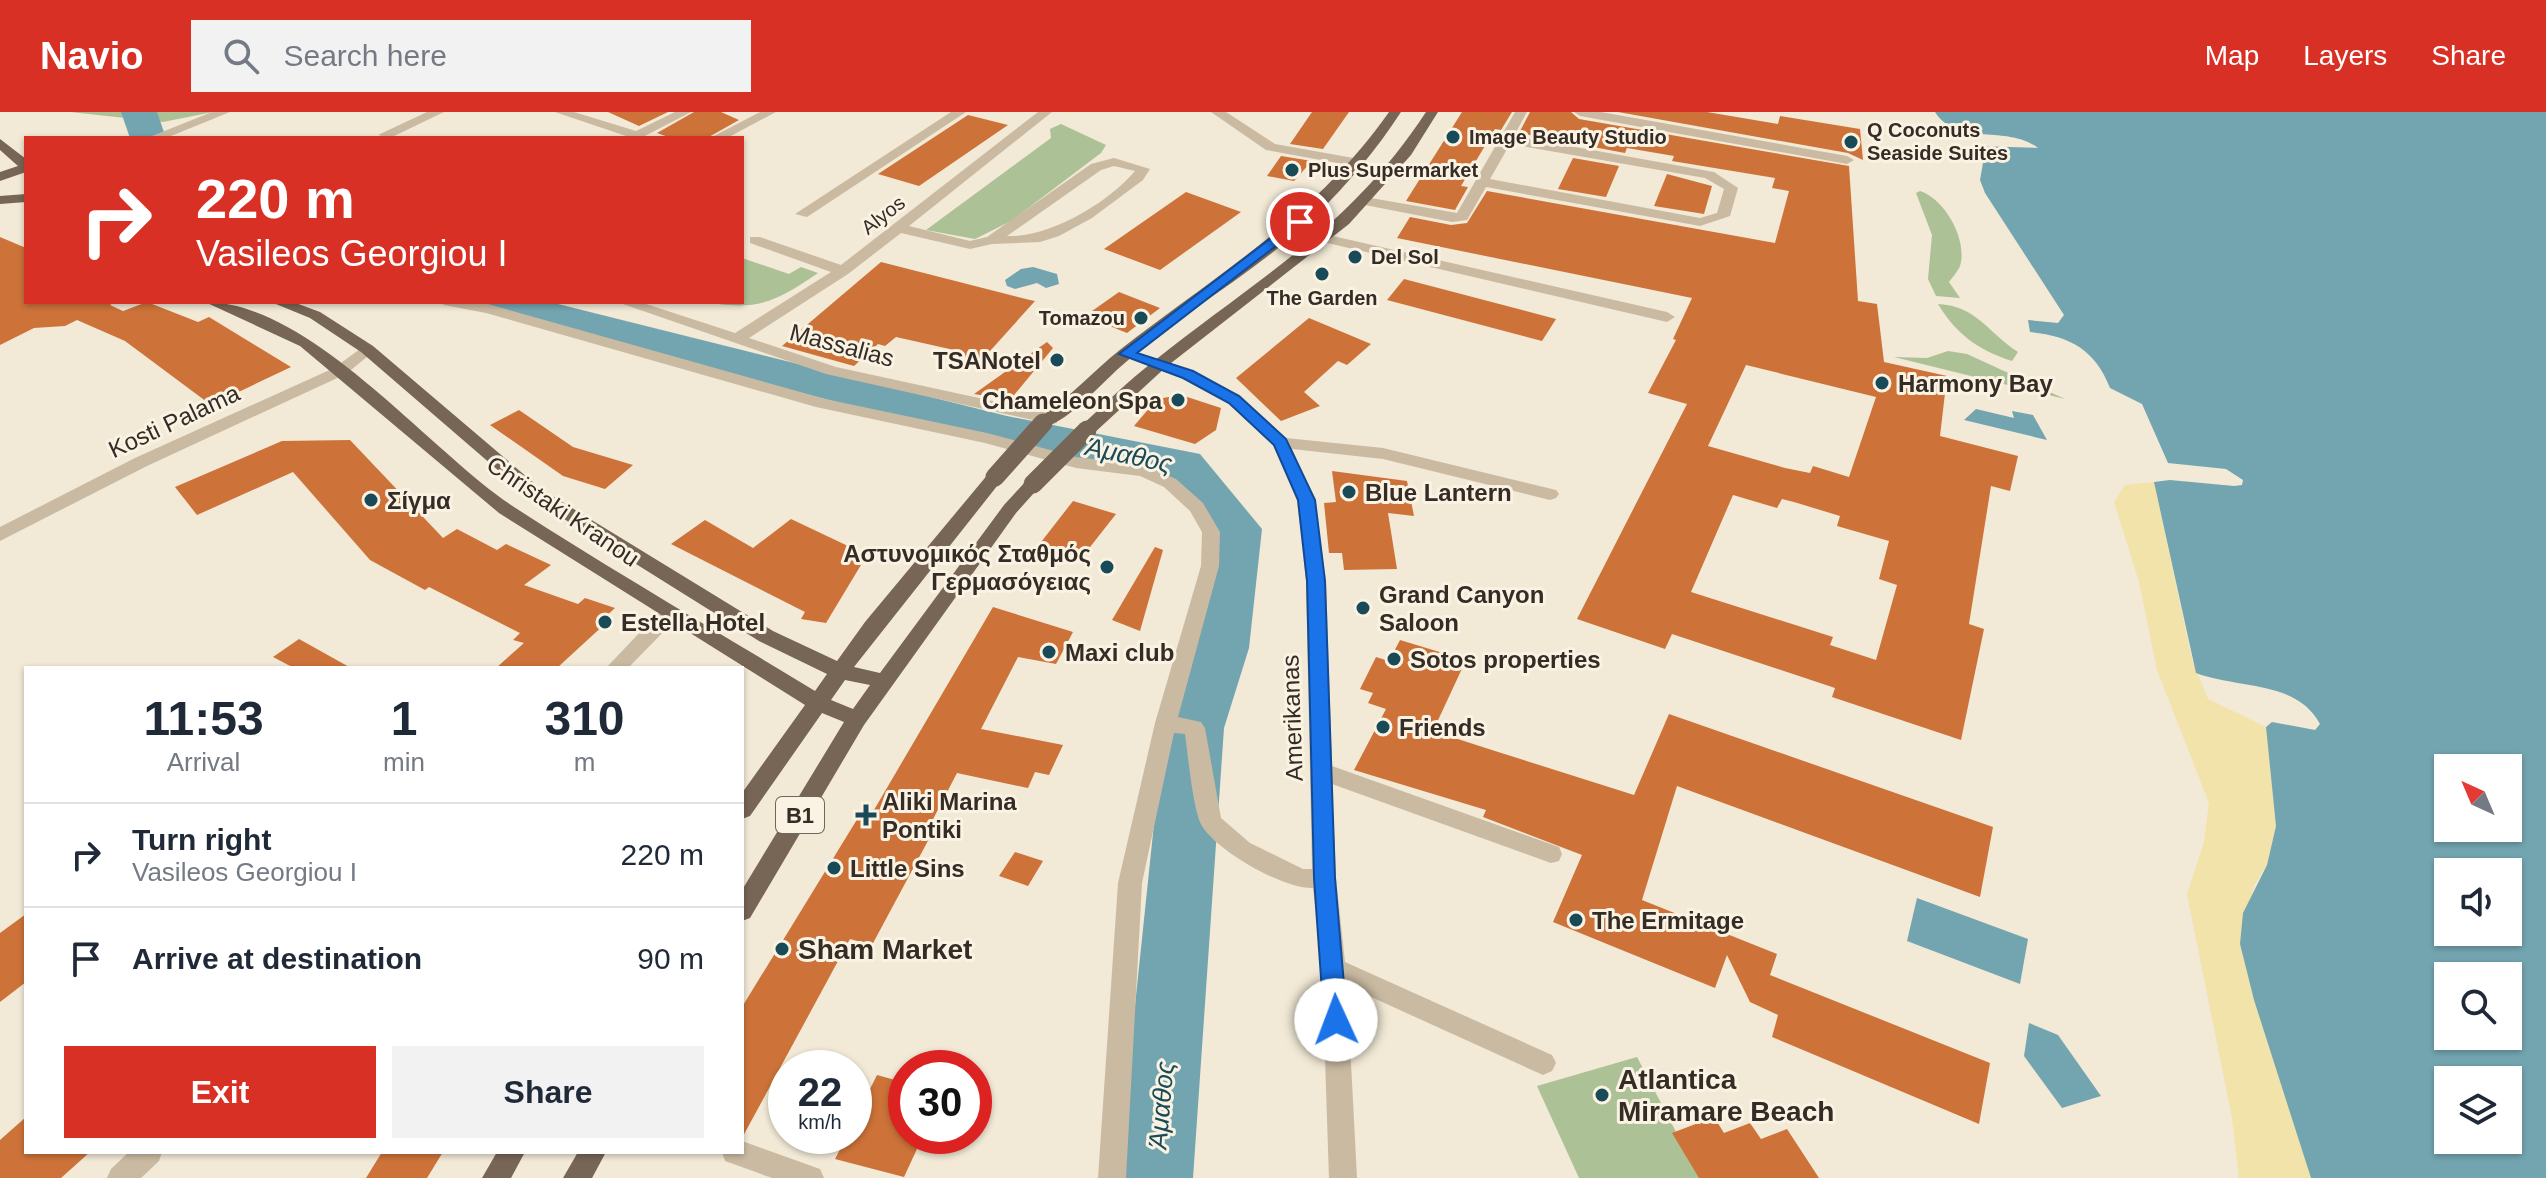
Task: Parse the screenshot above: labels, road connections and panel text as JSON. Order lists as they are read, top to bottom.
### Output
{
  "streets": {
    "main road": ["Christaki Kranou", "B1"],
    "street": [
      "Alyos",
      "Massalias",
      "Kosti Palama",
      "Amerikanas"
    ]
  },
  "crossings": [
    ["Alyos", "Massalias"],
    ["Massalias", "B1"],
    ["Kosti Palama", "Christaki Kranou"],
    ["Christaki Kranou", "B1"],
    ["Amerikanas", "B1"]
  ],
  "water": ["Άμαθος"],
  "places": {
    "other": [
      "Image Beauty Studio",
      "Q Coconuts Seaside Suites",
      "Plus Supermarket",
      "Del Sol",
      "The Garden",
      "Tomazou",
      "TSANotel",
      "Harmony Bay",
      "Chameleon Spa",
      "Blue Lantern",
      "Σίγμα",
      "Αστυνομικός Σταθμός Γερμασόγειας",
      "Grand Canyon Saloon",
      "Estella Hotel",
      "Maxi club",
      "Sotos properties",
      "Friends",
      "Little Sins",
      "The Ermitage",
      "Sham Market",
      "Atlantica Miramare Beach"
    ],
    "health": ["Aliki Marina Pontiki"]
  },
  "north": "top left",
  "page": {
    "header": "Navio",
    "search": "Search here",
    "nav": ["Map", "Layers", "Share"],
    "turn": ["220 m", "Vasileos Georgiou I"],
    "eta": [
      "11:53",
      "Arrival",
      "1",
      "min",
      "310",
      "m"
    ],
    "list": [
      {
        "name": "Turn right",
        "note": "Vasileos Georgiou I",
        "value": "220 m"
      },
      {
        "name": "Arrive at destination",
        "value": "90 m"
      }
    ],
    "buttons": ["Exit", "Share"],
    "speed": "22 km/h",
    "limit": "30"
  }
}
